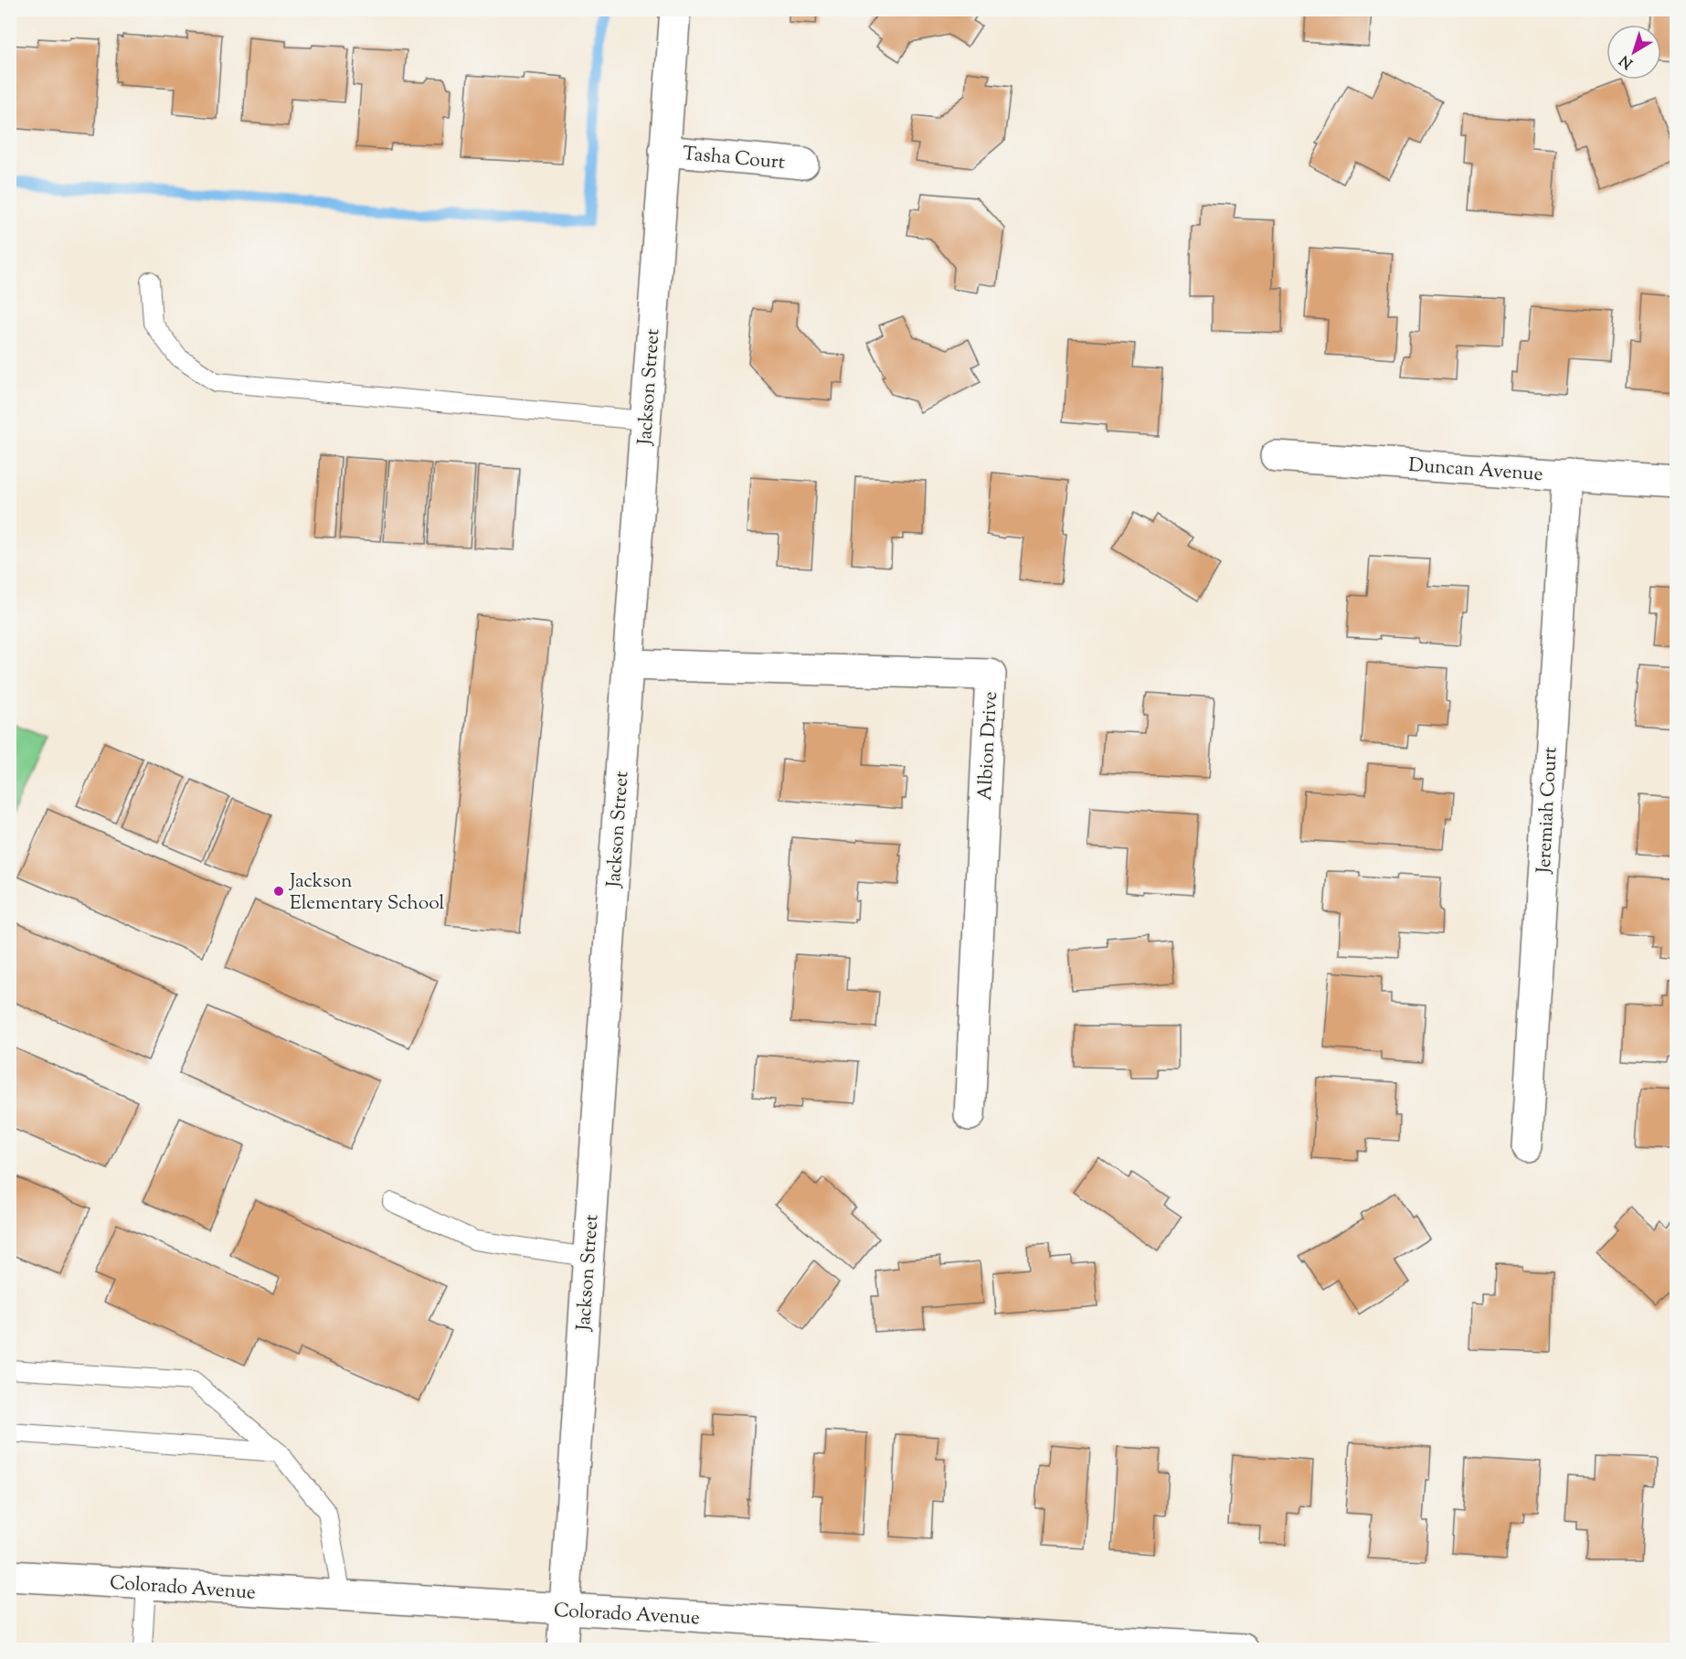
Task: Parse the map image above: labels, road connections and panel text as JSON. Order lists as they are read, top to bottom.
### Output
{
  "streets": {
    "street": [
      "Tasha Court",
      "Jackson Street",
      "Duncan Avenue",
      "Albion Drive",
      "Jeremiah Court",
      "Colorado Avenue"
    ]
  },
  "crossings": [
    ["Tasha Court", "Jackson Street"],
    ["Jackson Street", "Albion Drive"],
    ["Jackson Street", "Colorado Avenue"],
    ["Duncan Avenue", "Jeremiah Court"]
  ],
  "places": ["Jackson Elementary School"],
  "north": "bottom left"
}
